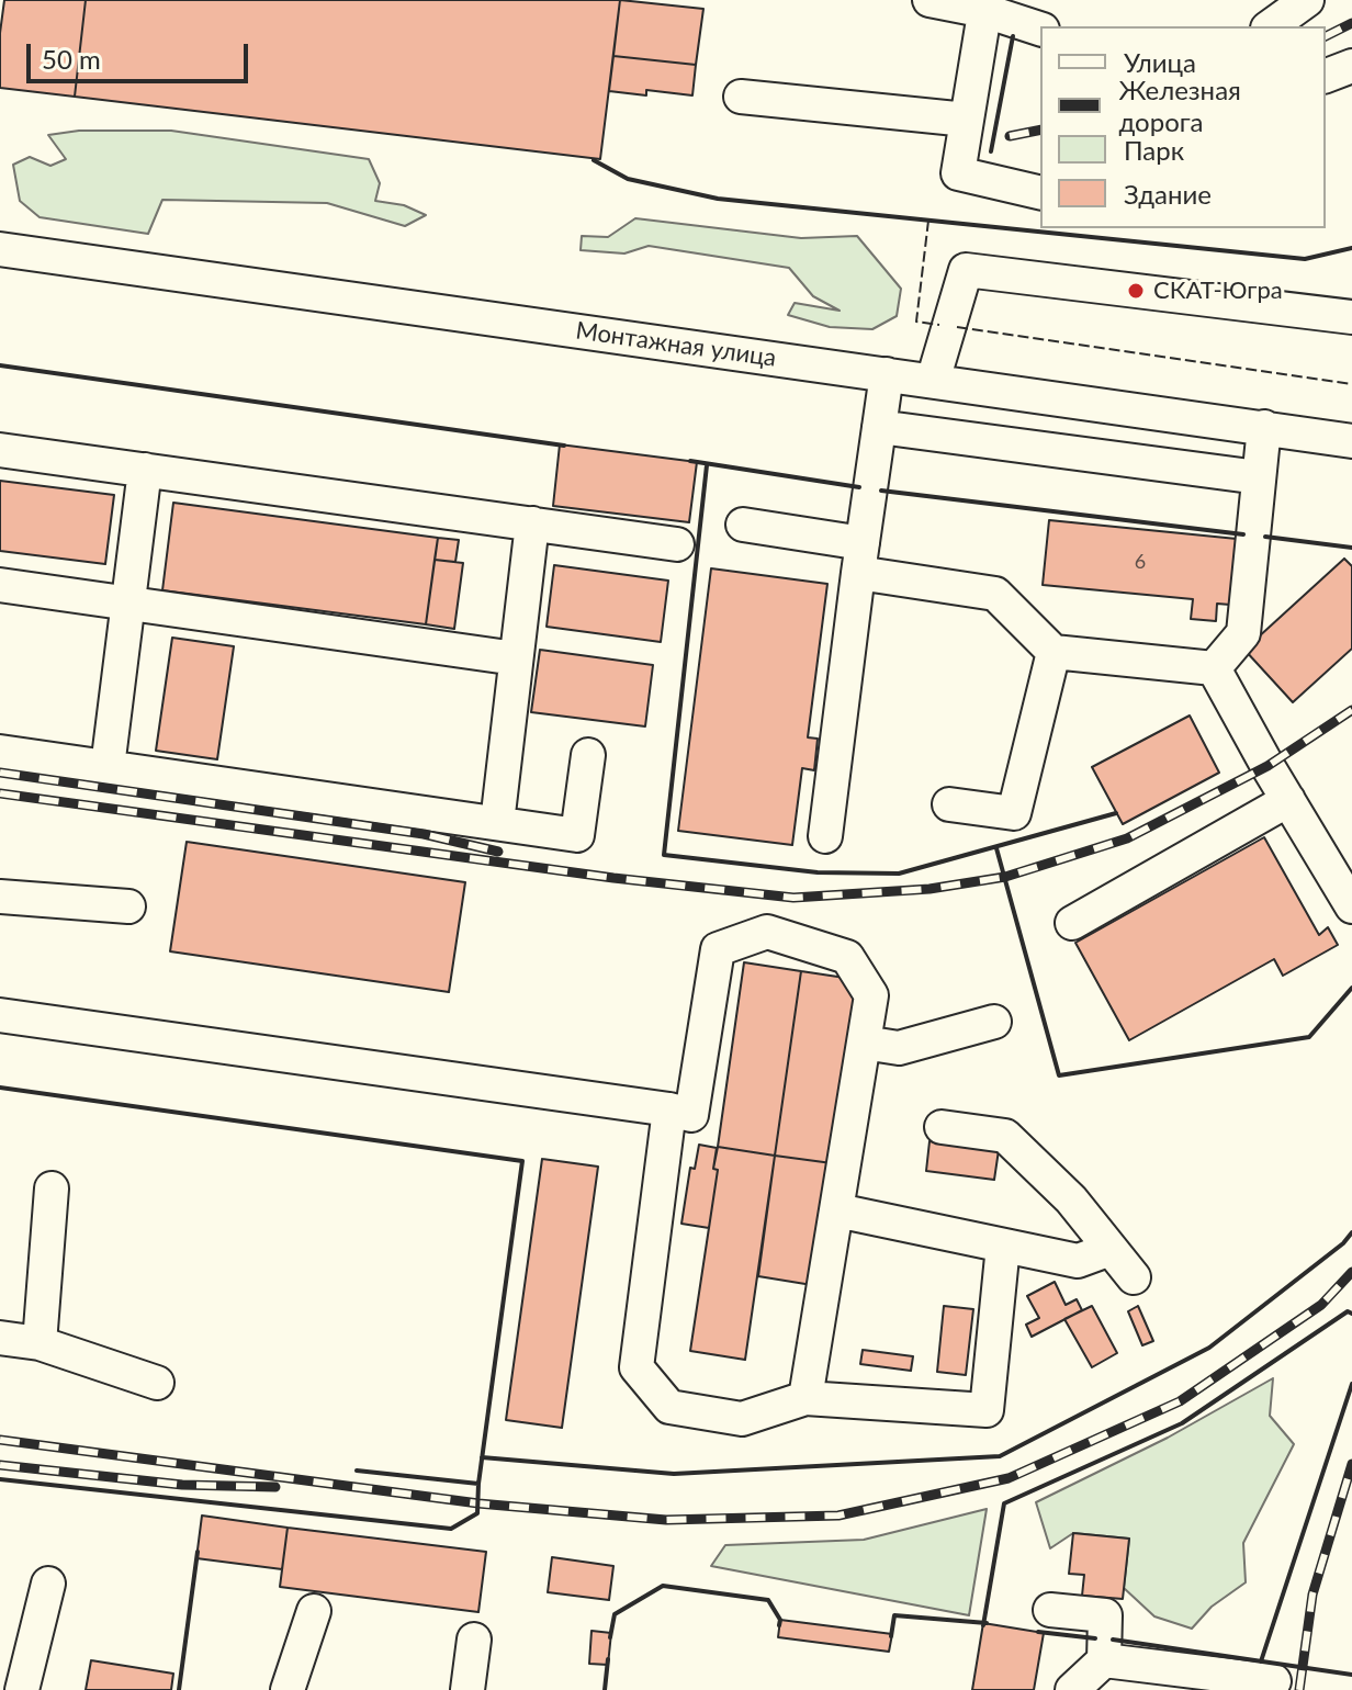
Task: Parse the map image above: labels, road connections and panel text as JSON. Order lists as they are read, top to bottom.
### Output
{
  "streets": {
    "street": ["Монтажная улица"]
  },
  "places": ["СКАТ-Югра"],
  "house_numbers": ["6"],
  "legend": [
    "Улица",
    "Железная дорога",
    "Парк",
    "Здание"
  ],
  "scale_bar": "50 m"
}
